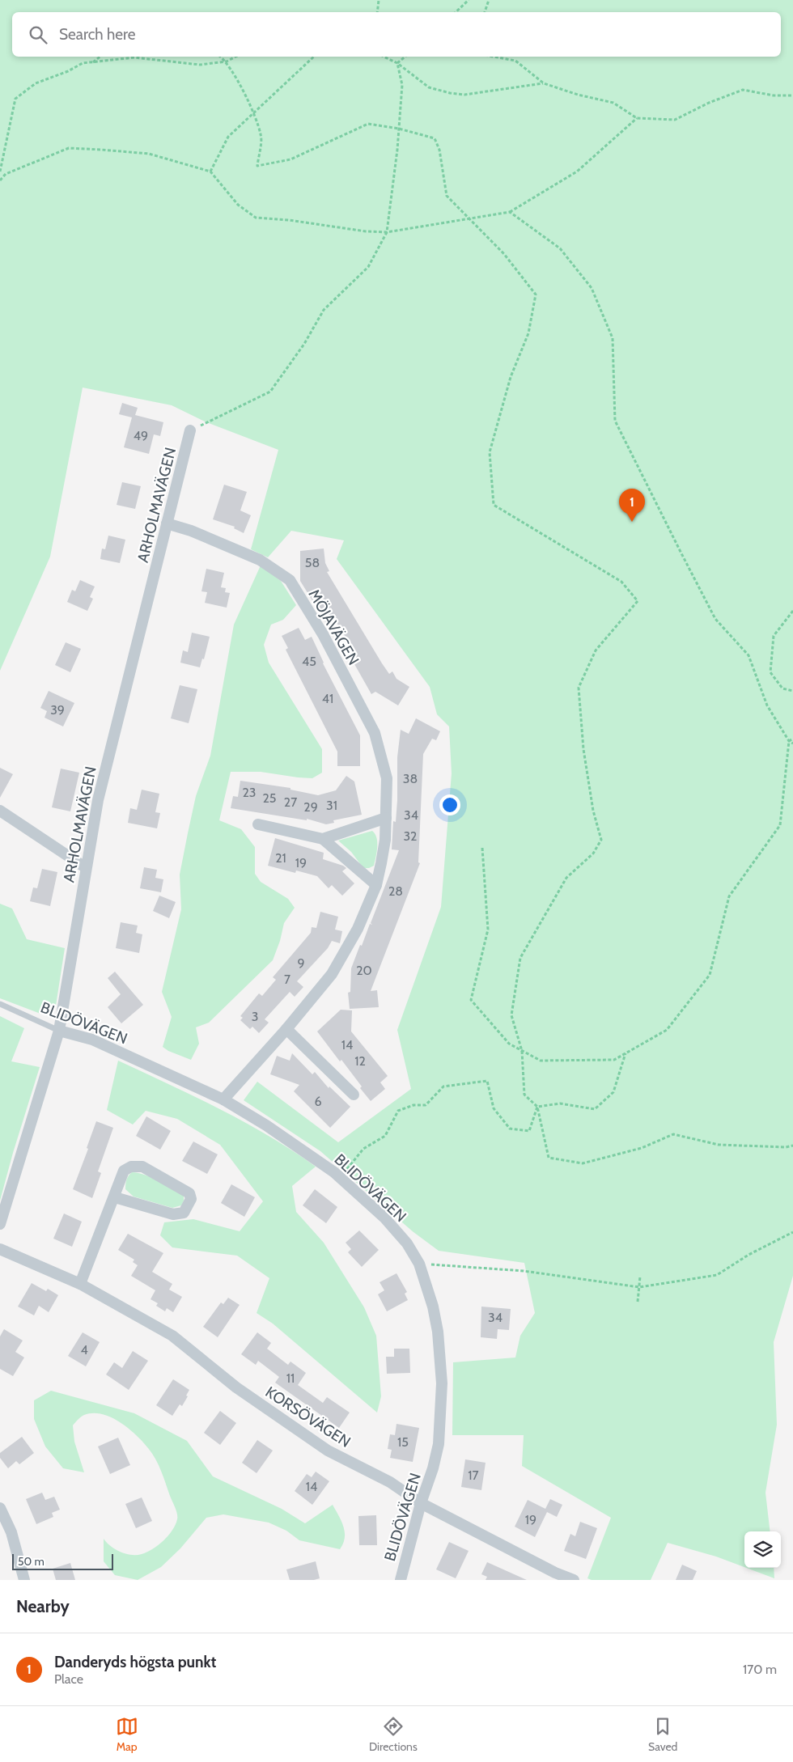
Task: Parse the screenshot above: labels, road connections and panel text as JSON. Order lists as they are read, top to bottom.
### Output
{
  "streets": {
    "street": [
      "ARHOLMAVÄGEN",
      "MÖJAVÄGEN",
      "BLIDÖVÄGEN",
      "KORSÖVÄGEN"
    ]
  },
  "crossings": [
    ["ARHOLMAVÄGEN", "MÖJAVÄGEN"],
    ["ARHOLMAVÄGEN", "BLIDÖVÄGEN"],
    ["MÖJAVÄGEN", "BLIDÖVÄGEN"],
    ["BLIDÖVÄGEN", "KORSÖVÄGEN"]
  ],
  "house_numbers": [
    "49",
    "58",
    "45",
    "41",
    "39",
    "38",
    "23",
    "25",
    "27",
    "31",
    "29",
    "34",
    "32",
    "21",
    "19",
    "28",
    "9",
    "20",
    "7",
    "3",
    "14",
    "12",
    "6",
    "34",
    "4",
    "11",
    "15",
    "17",
    "14",
    "19"
  ],
  "scale_bar": "50 m",
  "page": {
    "search": "Search here",
    "pins": "1",
    "scale": "50 m",
    "heading": "Nearby",
    "list": [
      {
        "mark": "1",
        "name": "Danderyds högsta punkt",
        "note": "Place",
        "value": "170 m"
      }
    ],
    "nav": ["Map", "Directions", "Saved"]
  }
}
